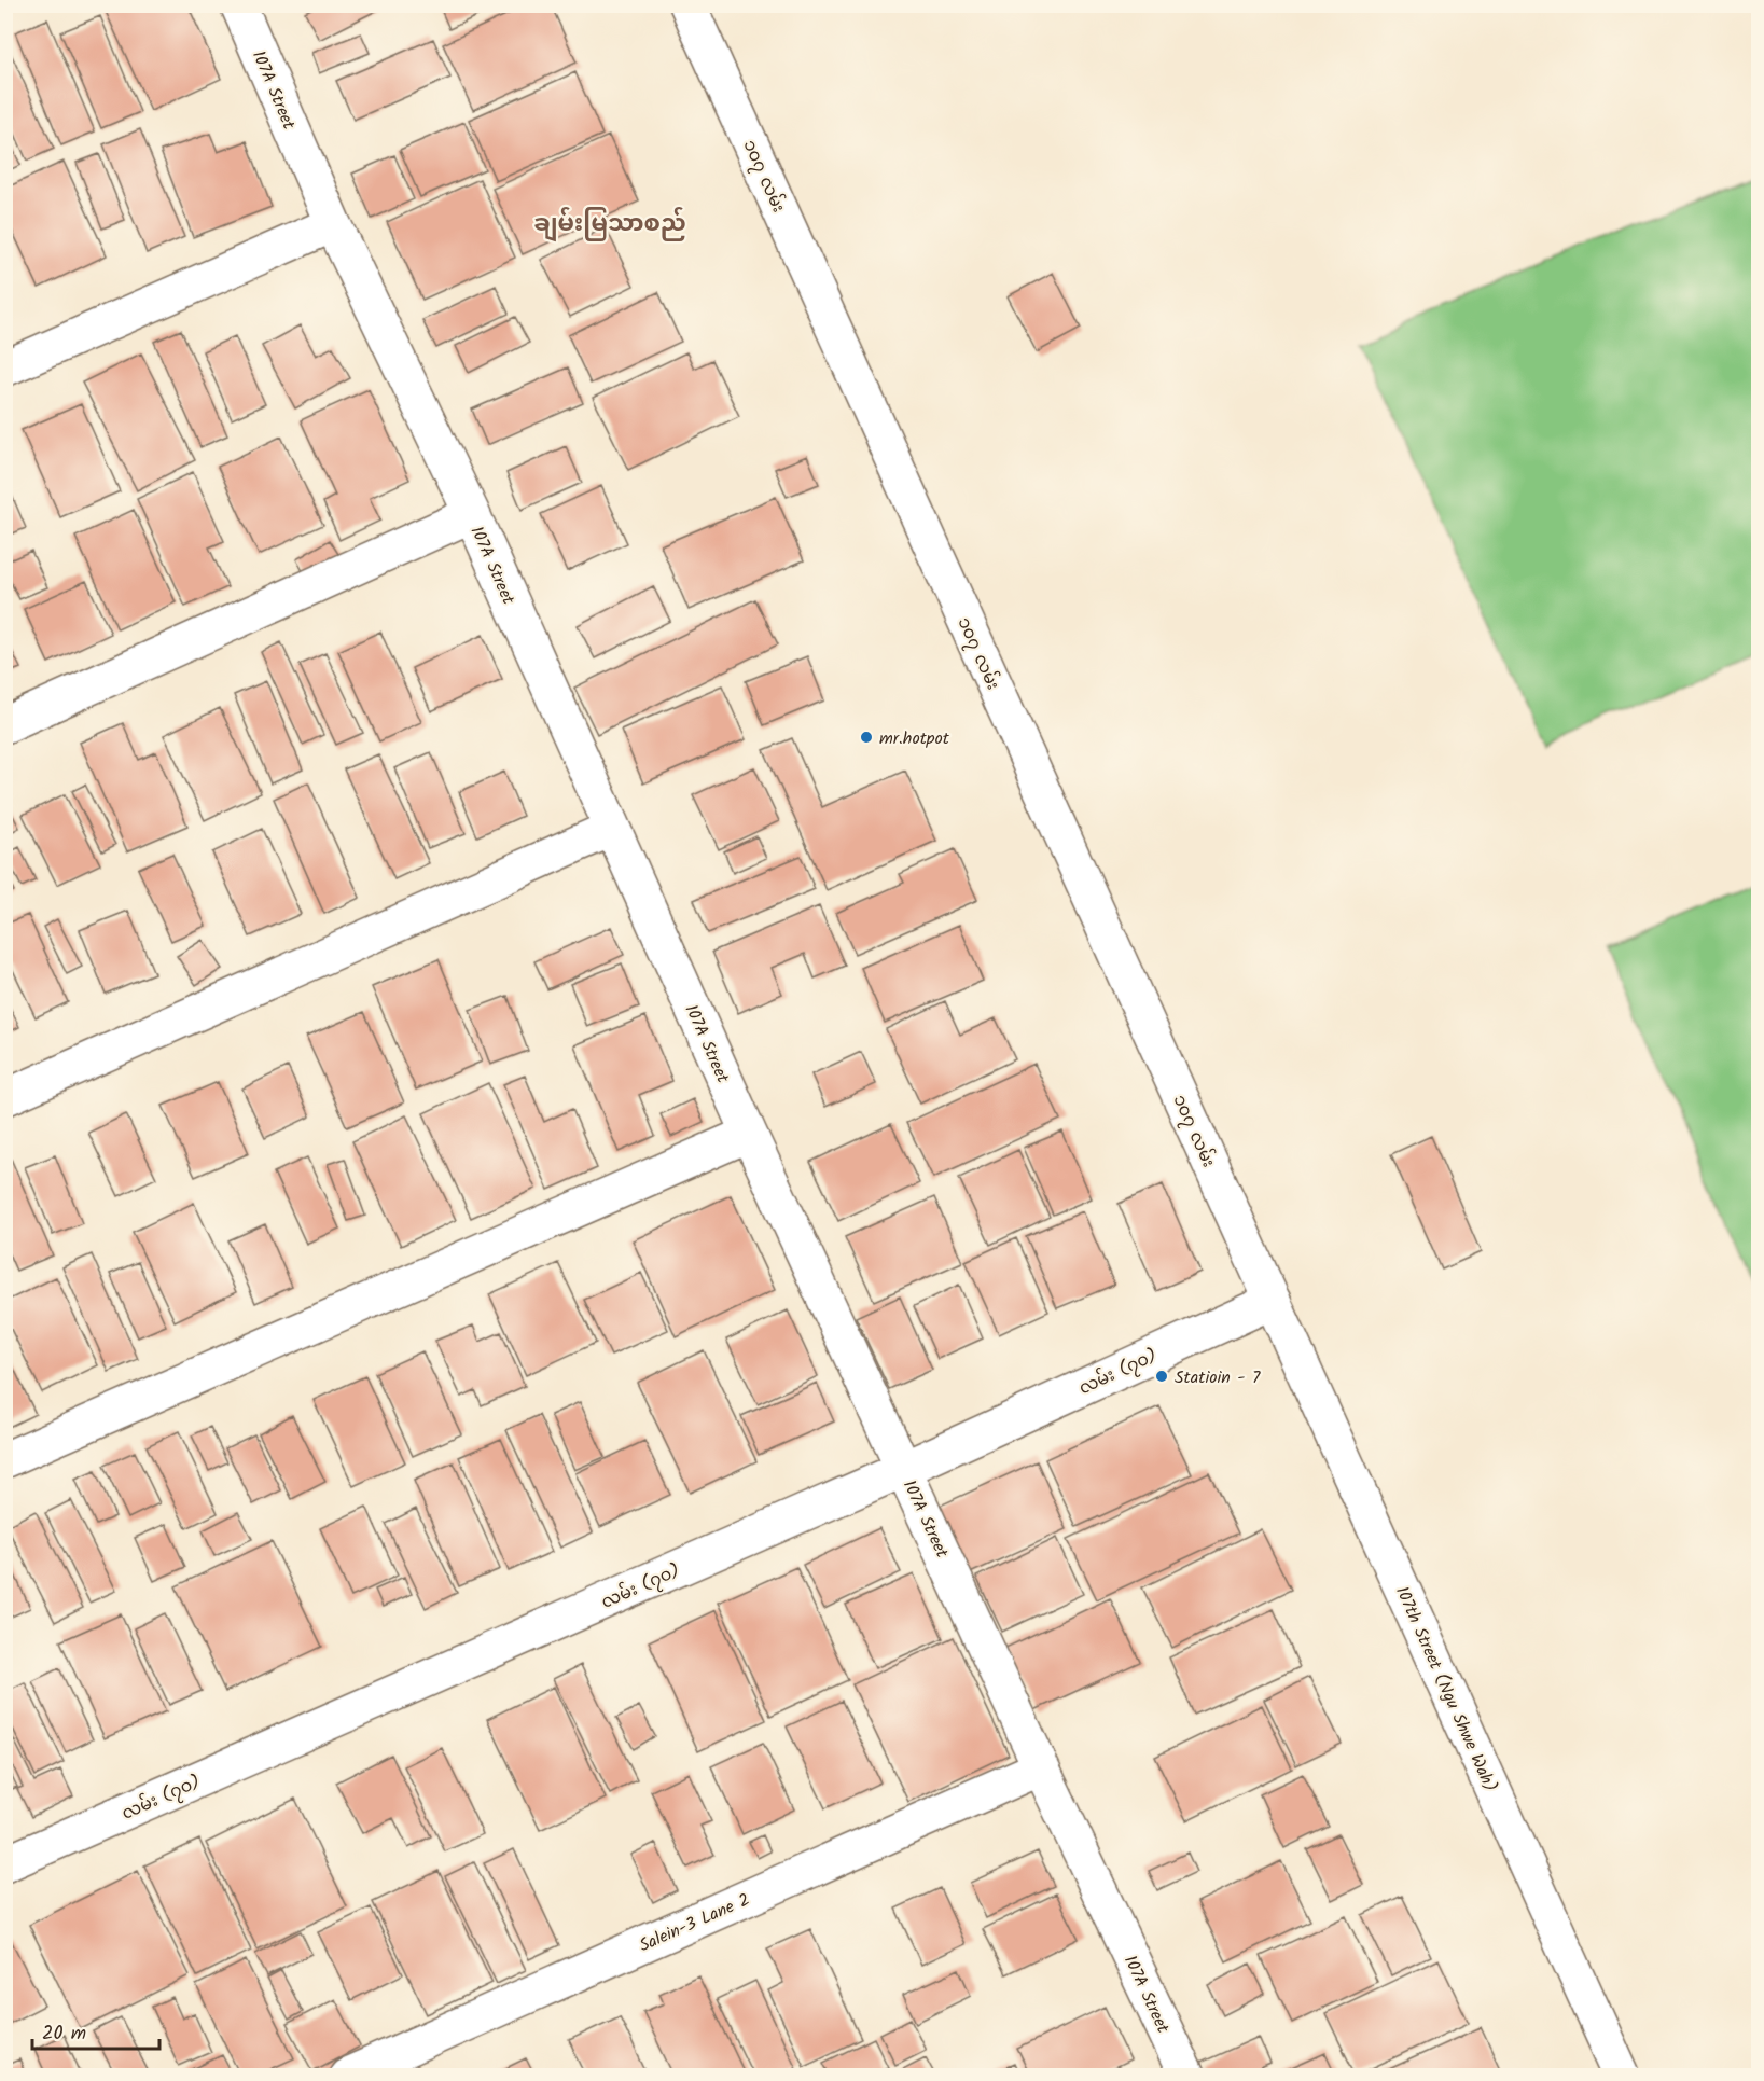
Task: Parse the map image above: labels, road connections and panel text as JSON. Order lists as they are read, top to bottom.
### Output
{
  "streets": {
    "street": [
      "107A Street",
      "၁၀၇ လမ်း",
      "လမ်း (၇၀)",
      "107th Street (Ngu Shwe Wah)",
      "Salein-3 Lane 2"
    ]
  },
  "crossings": [
    ["107A Street", "လမ်း (၇၀)"],
    ["107A Street", "Salein-3 Lane 2"],
    ["၁၀၇ လမ်း", "လမ်း (၇၀)"],
    ["၁၀၇ လမ်း", "107th Street (Ngu Shwe Wah)"],
    ["လမ်း (၇၀)", "107th Street (Ngu Shwe Wah)"]
  ],
  "districts": ["ချမ်းမြသာစည်"],
  "places": ["mr.hotpot", "Statioin - 7"],
  "scale_bar": "20 m"
}
